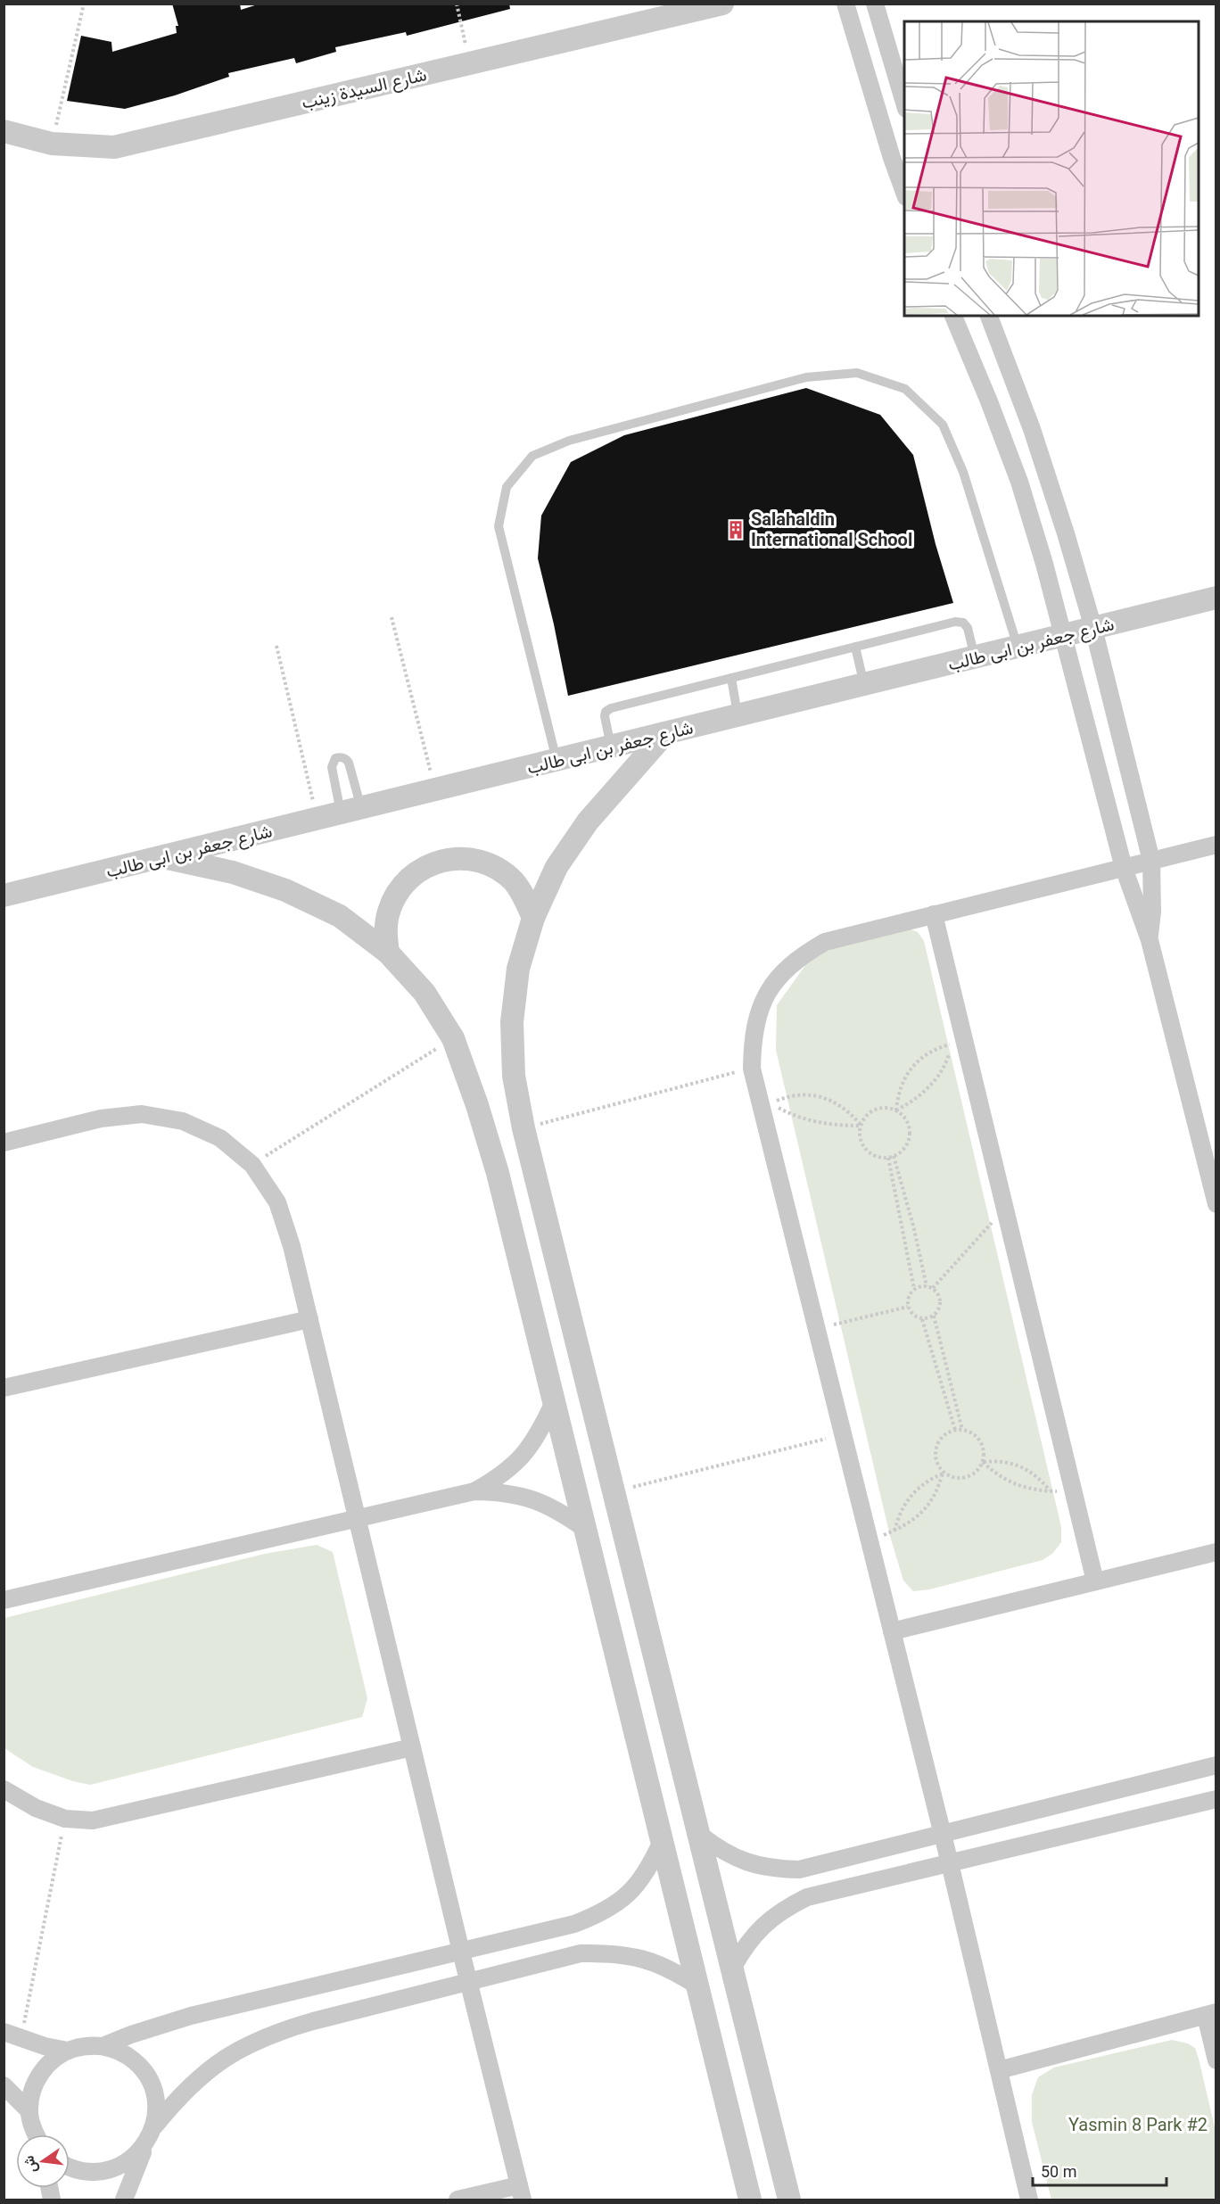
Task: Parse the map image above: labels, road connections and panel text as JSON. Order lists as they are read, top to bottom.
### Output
{
  "streets": {
    "street": ["شارع السيدة زينب", "شارع جعفر بن ابى طالب"]
  },
  "parks": ["Yasmin 8 Park #2"],
  "places": {
    "building": ["Salahaldin International School"]
  },
  "scale_bar": "50 m",
  "north": "left"
}
